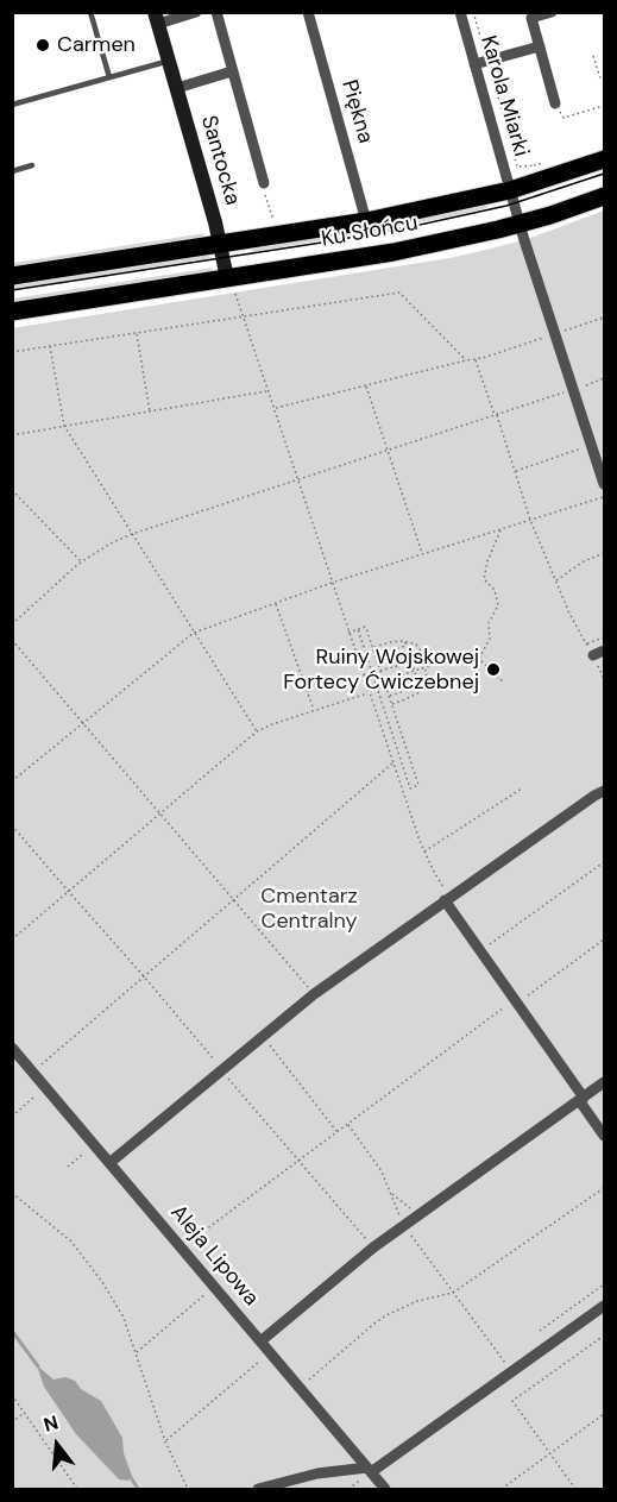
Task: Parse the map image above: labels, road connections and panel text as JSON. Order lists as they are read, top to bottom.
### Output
{
  "streets": {
    "main road": ["Ku Słońcu"],
    "street": [
      "Karola Miarki",
      "Piękna",
      "Santocka",
      "Aleja Lipowa"
    ]
  },
  "crossings": [
    ["Karola Miarki", "Ku Słońcu"],
    ["Piękna", "Ku Słońcu"],
    ["Santocka", "Ku Słońcu"]
  ],
  "parks": ["Cmentarz Centralny"],
  "places": ["Carmen", "Ruiny Wojskowej Fortecy Ćwiczebnej"],
  "north": "top"
}
